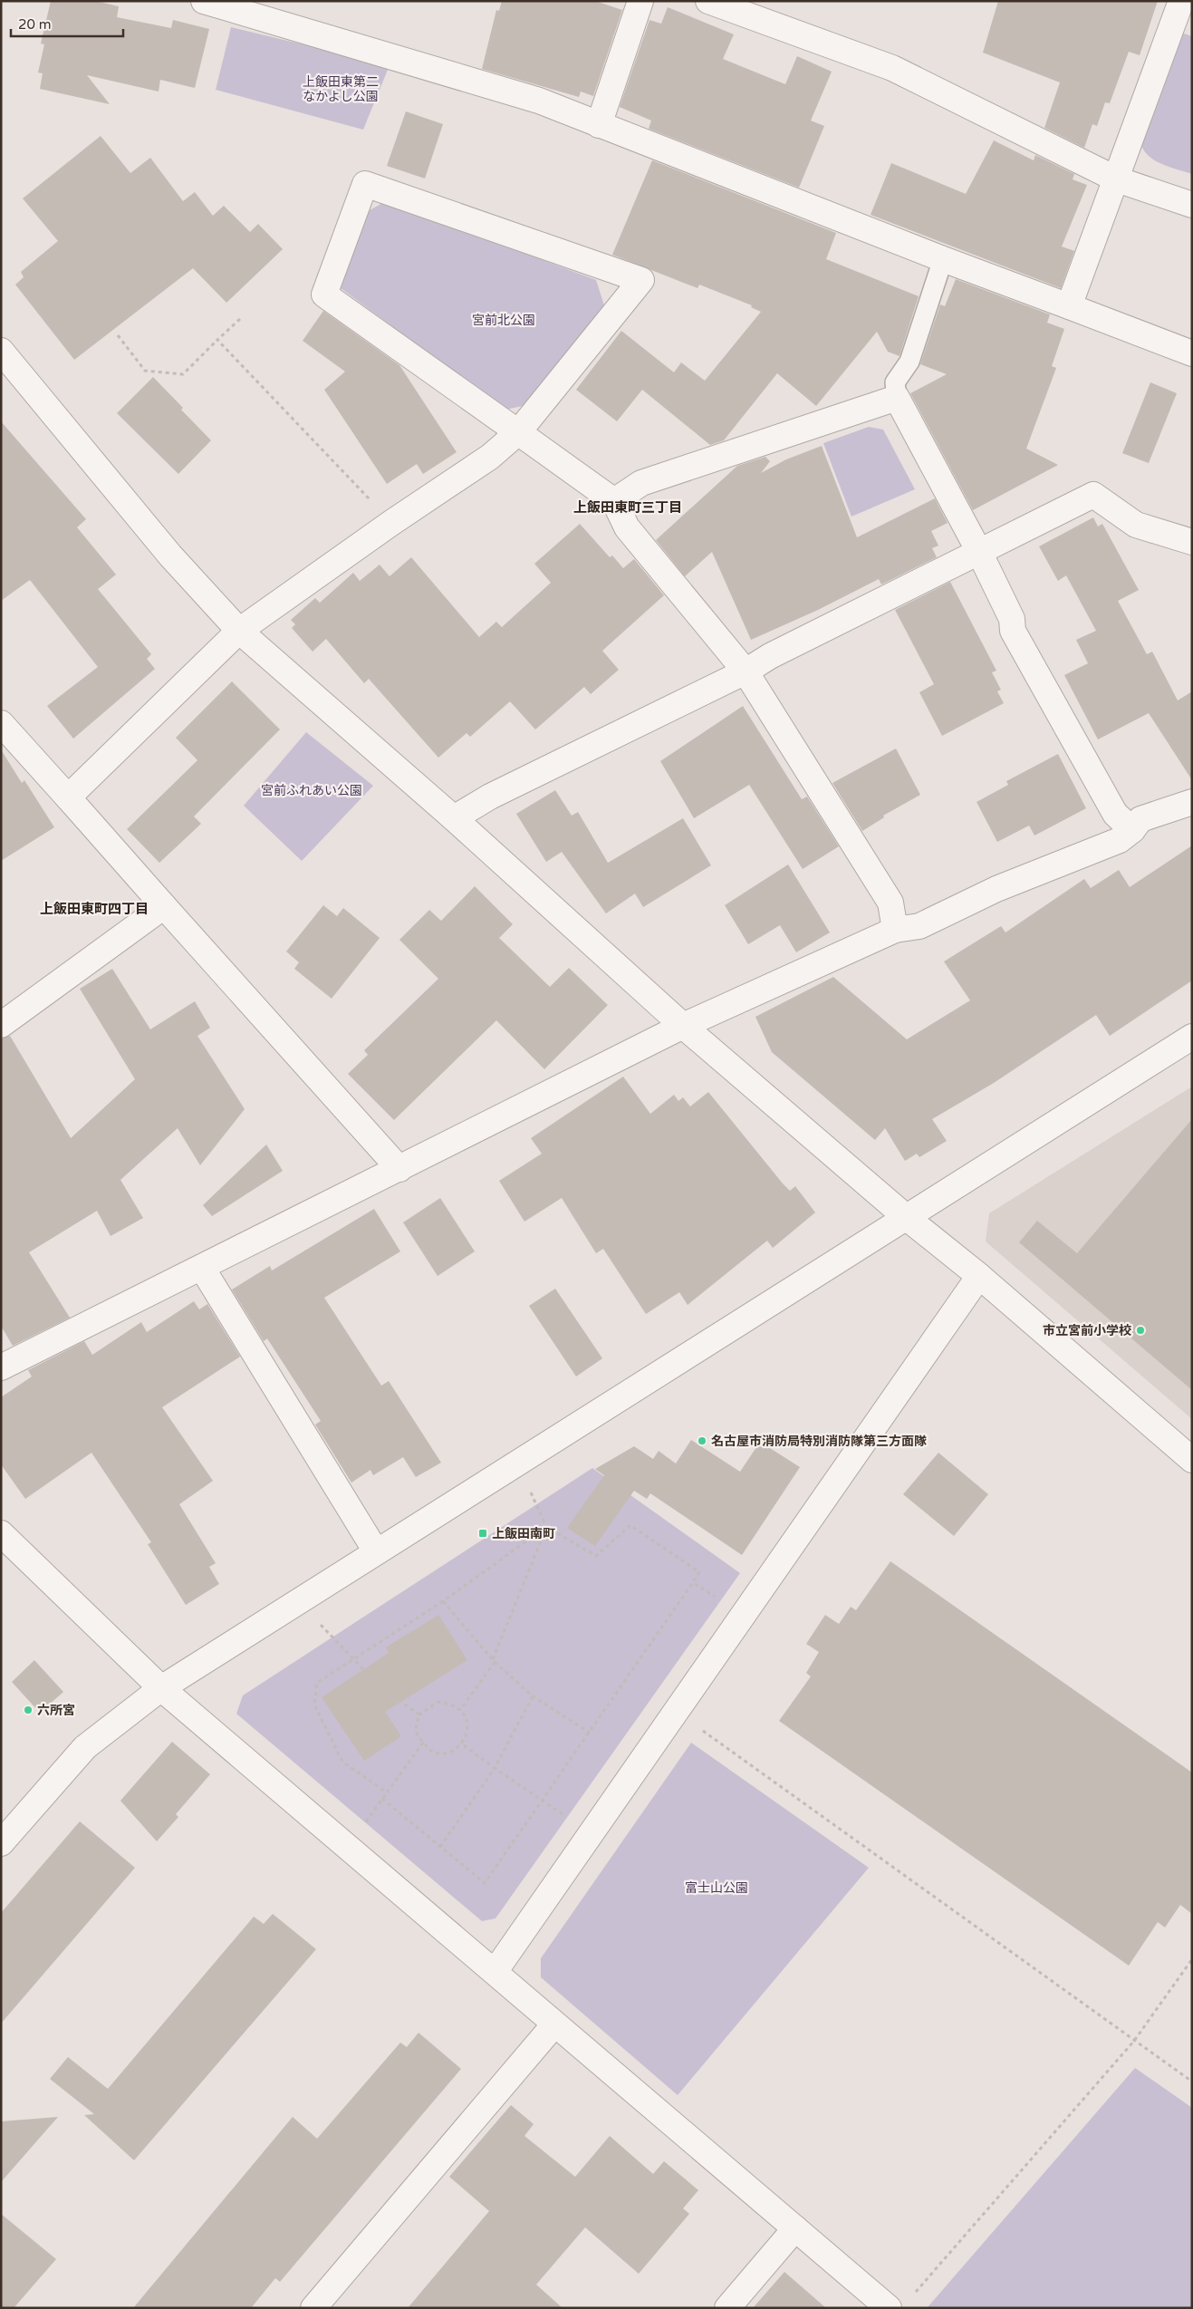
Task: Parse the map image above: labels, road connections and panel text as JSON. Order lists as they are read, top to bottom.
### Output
{
  "districts": ["上飯田東町三丁目", "上飯田東町四丁目"],
  "parks": [
    "上飯田東第二 なかよし公園",
    "宮前北公園",
    "宮前ふれあい公園",
    "富士山公園"
  ],
  "places": {
    "other": ["市立宮前小学校", "名古屋市消防局特別消防隊第三方面隊", "六所宮"],
    "transit": ["上飯田南町"]
  },
  "scale_bar": "20 m"
}
